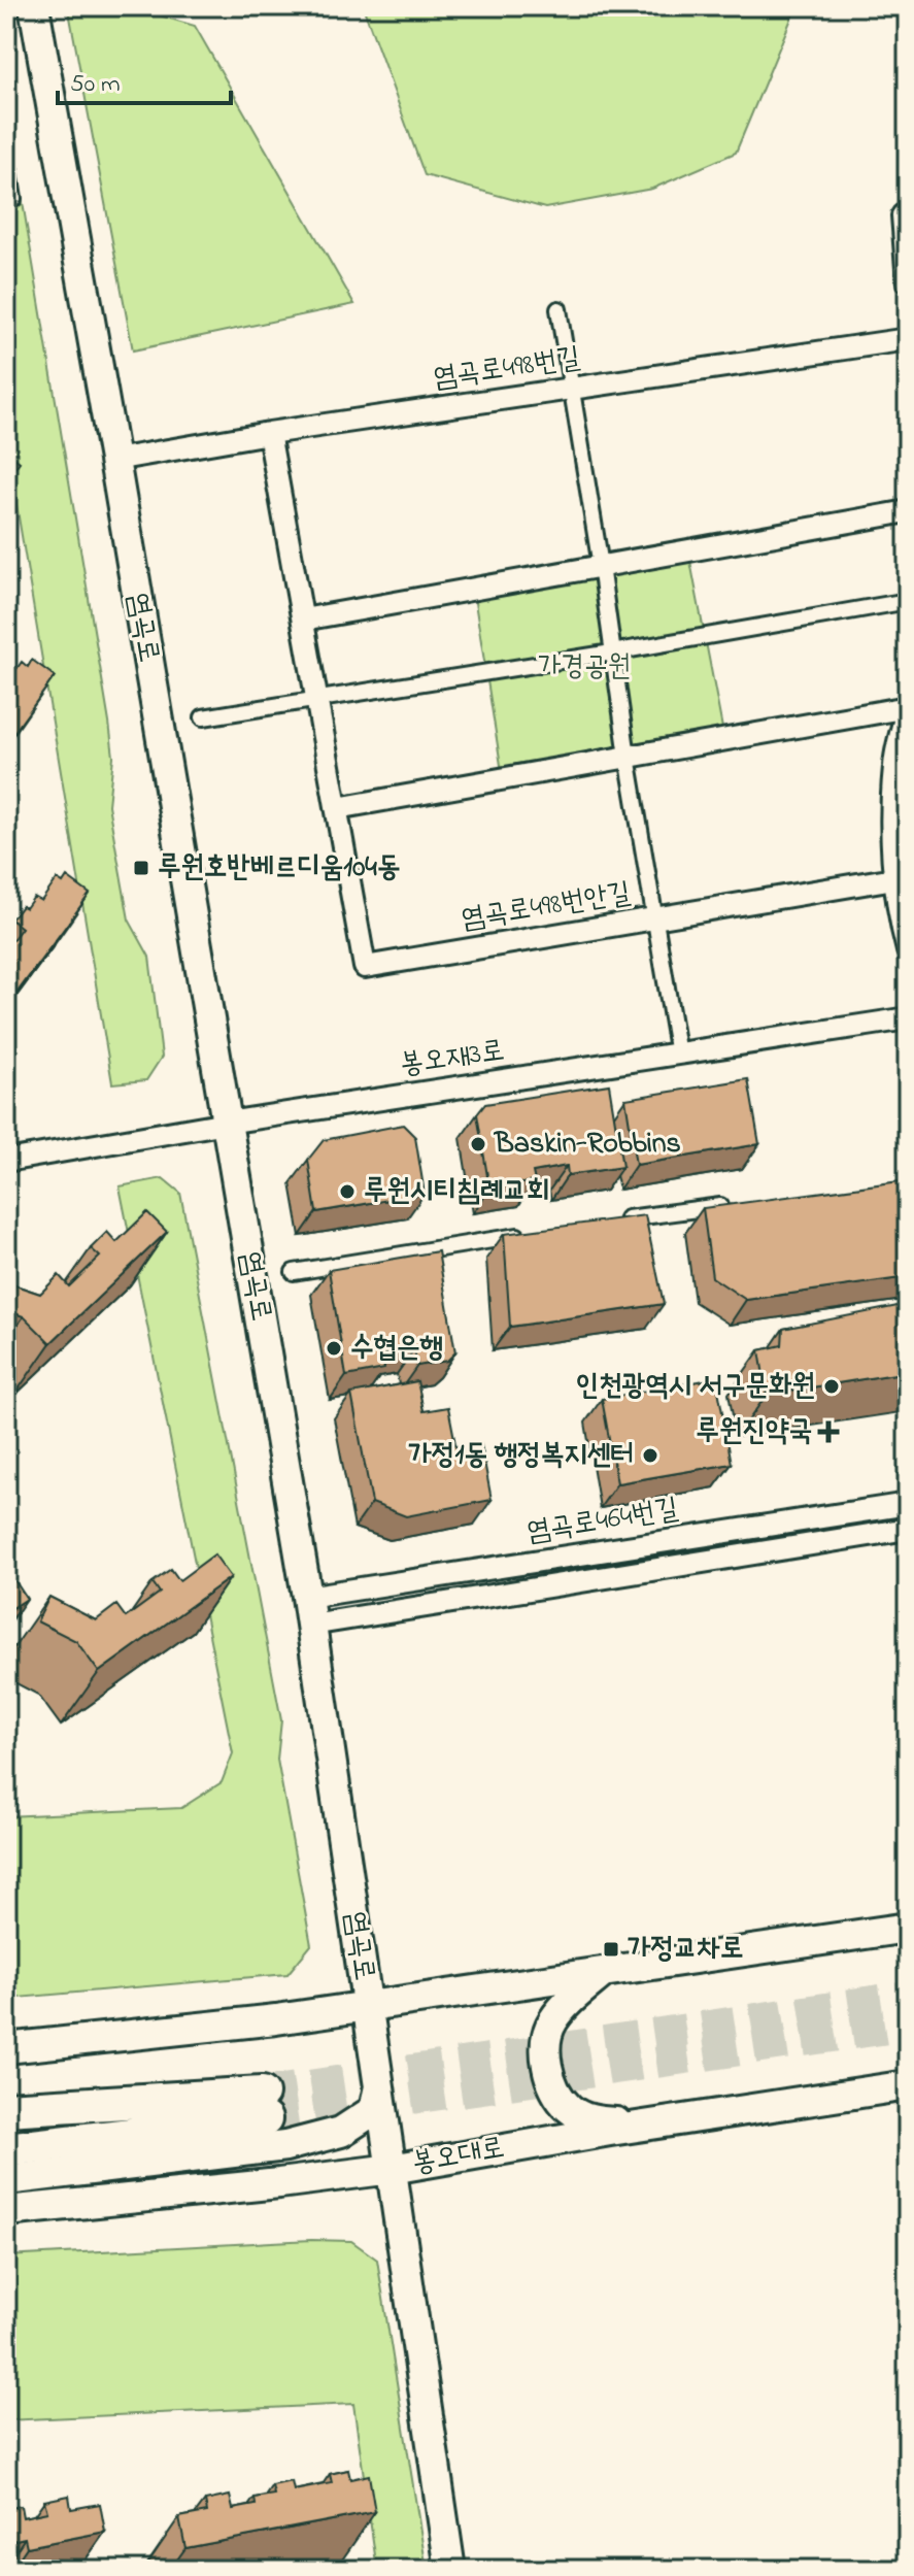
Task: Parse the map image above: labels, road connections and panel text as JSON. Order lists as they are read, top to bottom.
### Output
{
  "streets": {
    "main road": ["염곡로", "봉오대로"],
    "street": [
      "염곡로498번길",
      "염곡로498번안길",
      "봉오재3로",
      "염곡로464번길"
    ]
  },
  "crossings": [
    ["염곡로498번길", "염곡로"],
    ["염곡로498번길", "염곡로498번안길"],
    ["염곡로", "봉오재3로"],
    ["염곡로", "염곡로464번길"],
    ["염곡로", "봉오대로"]
  ],
  "parks": ["가경공원"],
  "places": {
    "transit": ["루원호반베르디움104동", "가정교차로"],
    "other": [
      "Baskin-Robbins",
      "루원시티침례교회",
      "수협은행",
      "인천광역시 서구문화원",
      "가정1동 행정복지센터"
    ],
    "health": ["루원진약국"]
  },
  "scale_bar": "50 m"
}
